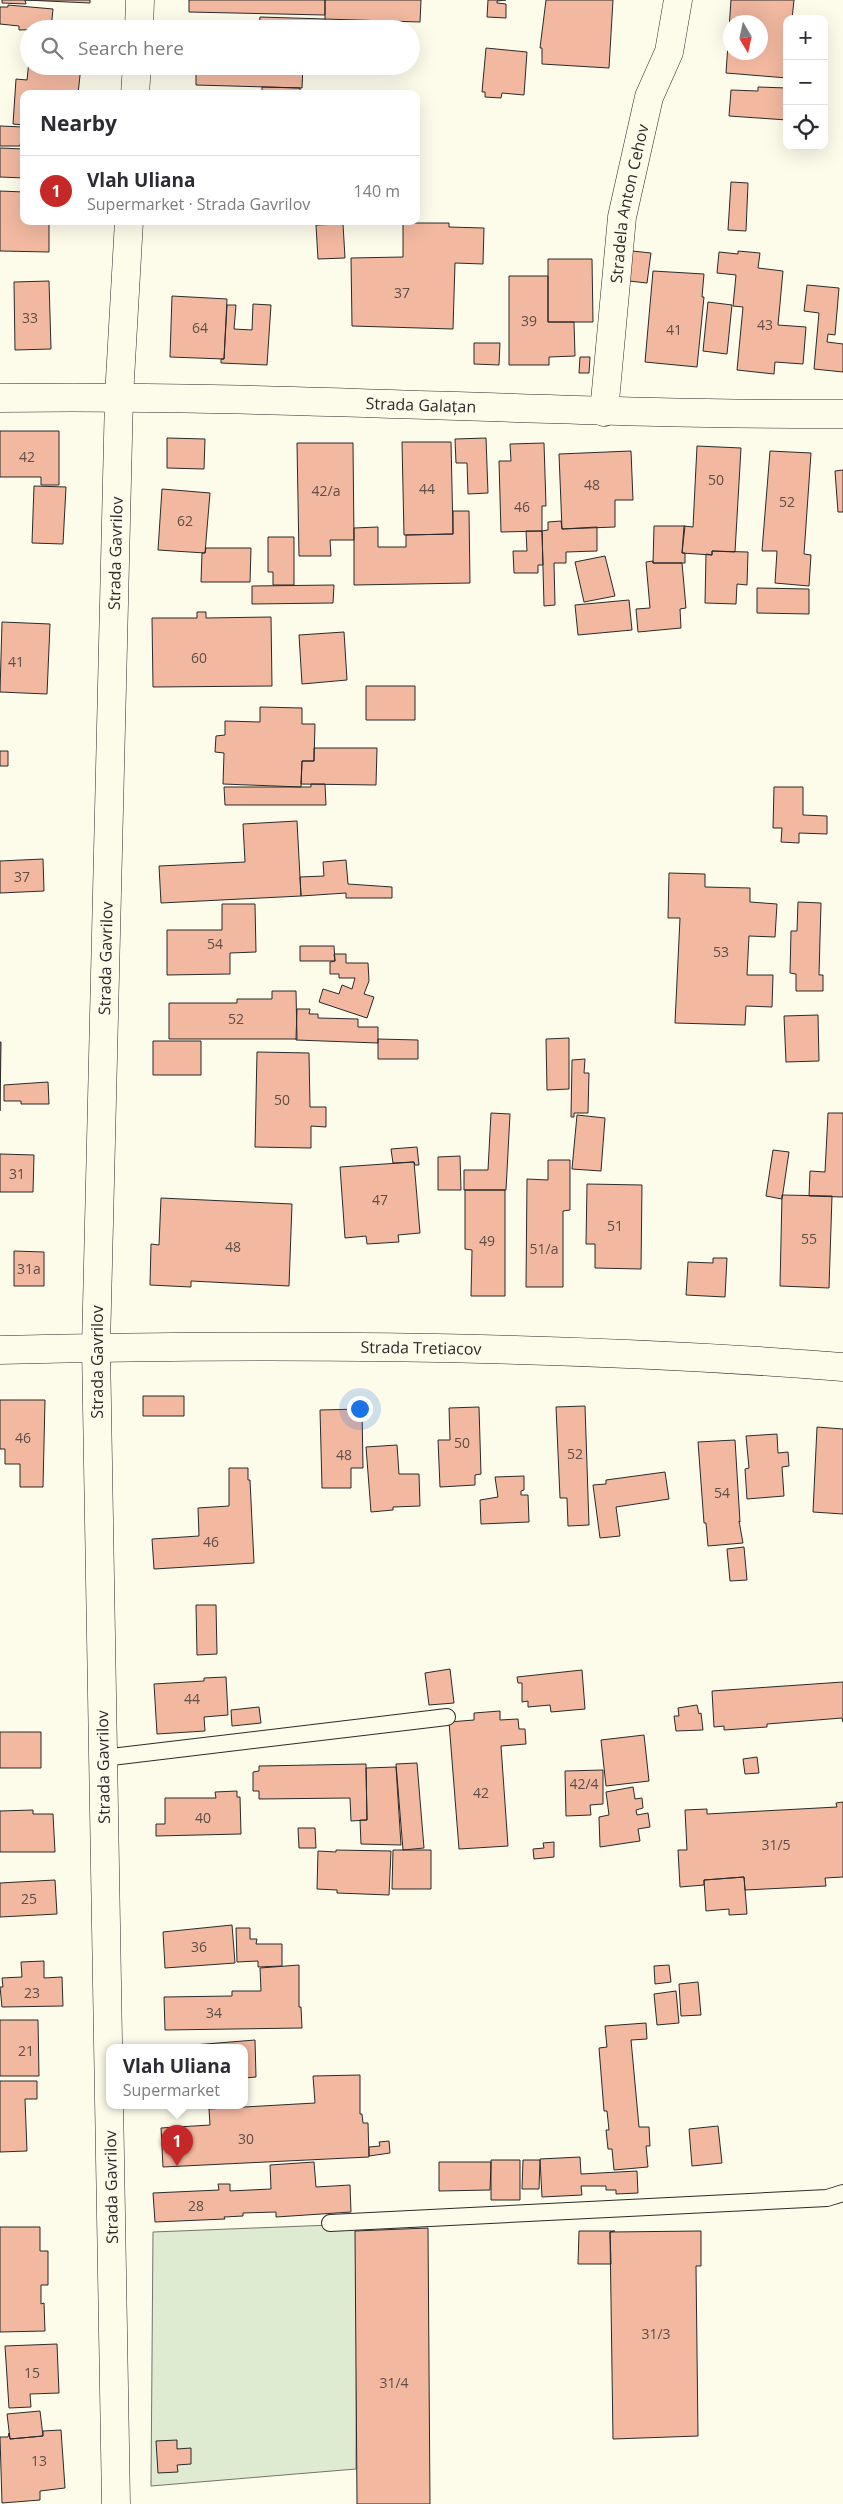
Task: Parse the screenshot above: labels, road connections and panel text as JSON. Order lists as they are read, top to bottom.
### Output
{
  "streets": {
    "street": [
      "Stradela Anton Cehov",
      "Strada Galațan",
      "Strada Gavrilov",
      "Strada Tretiacov"
    ]
  },
  "crossings": [
    ["Stradela Anton Cehov", "Strada Galațan"],
    ["Strada Galațan", "Strada Gavrilov"],
    ["Strada Gavrilov", "Strada Tretiacov"]
  ],
  "house_numbers": [
    "37",
    "33",
    "39",
    "43",
    "64",
    "41",
    "42",
    "50",
    "48",
    "44",
    "42/a",
    "52",
    "46",
    "62",
    "60",
    "41",
    "37",
    "54",
    "53",
    "52",
    "50",
    "31",
    "47",
    "51",
    "55",
    "49",
    "48",
    "51/a",
    "31a",
    "46",
    "50",
    "52",
    "48",
    "54",
    "46",
    "44",
    "42/4",
    "42",
    "40",
    "31/5",
    "25",
    "36",
    "23",
    "34",
    "21",
    "30",
    "28",
    "31/3",
    "15",
    "31/4",
    "13"
  ],
  "north": "bottom",
  "page": {
    "map_buttons": ["+", "−"],
    "search": "Search here",
    "heading": "Nearby",
    "list": [
      {
        "mark": "1",
        "name": "Vlah Uliana",
        "note": "Supermarket · Strada Gavrilov",
        "value": "140 m"
      }
    ],
    "popup": ["Vlah Uliana", "Supermarket"],
    "pins": "1"
  }
}
